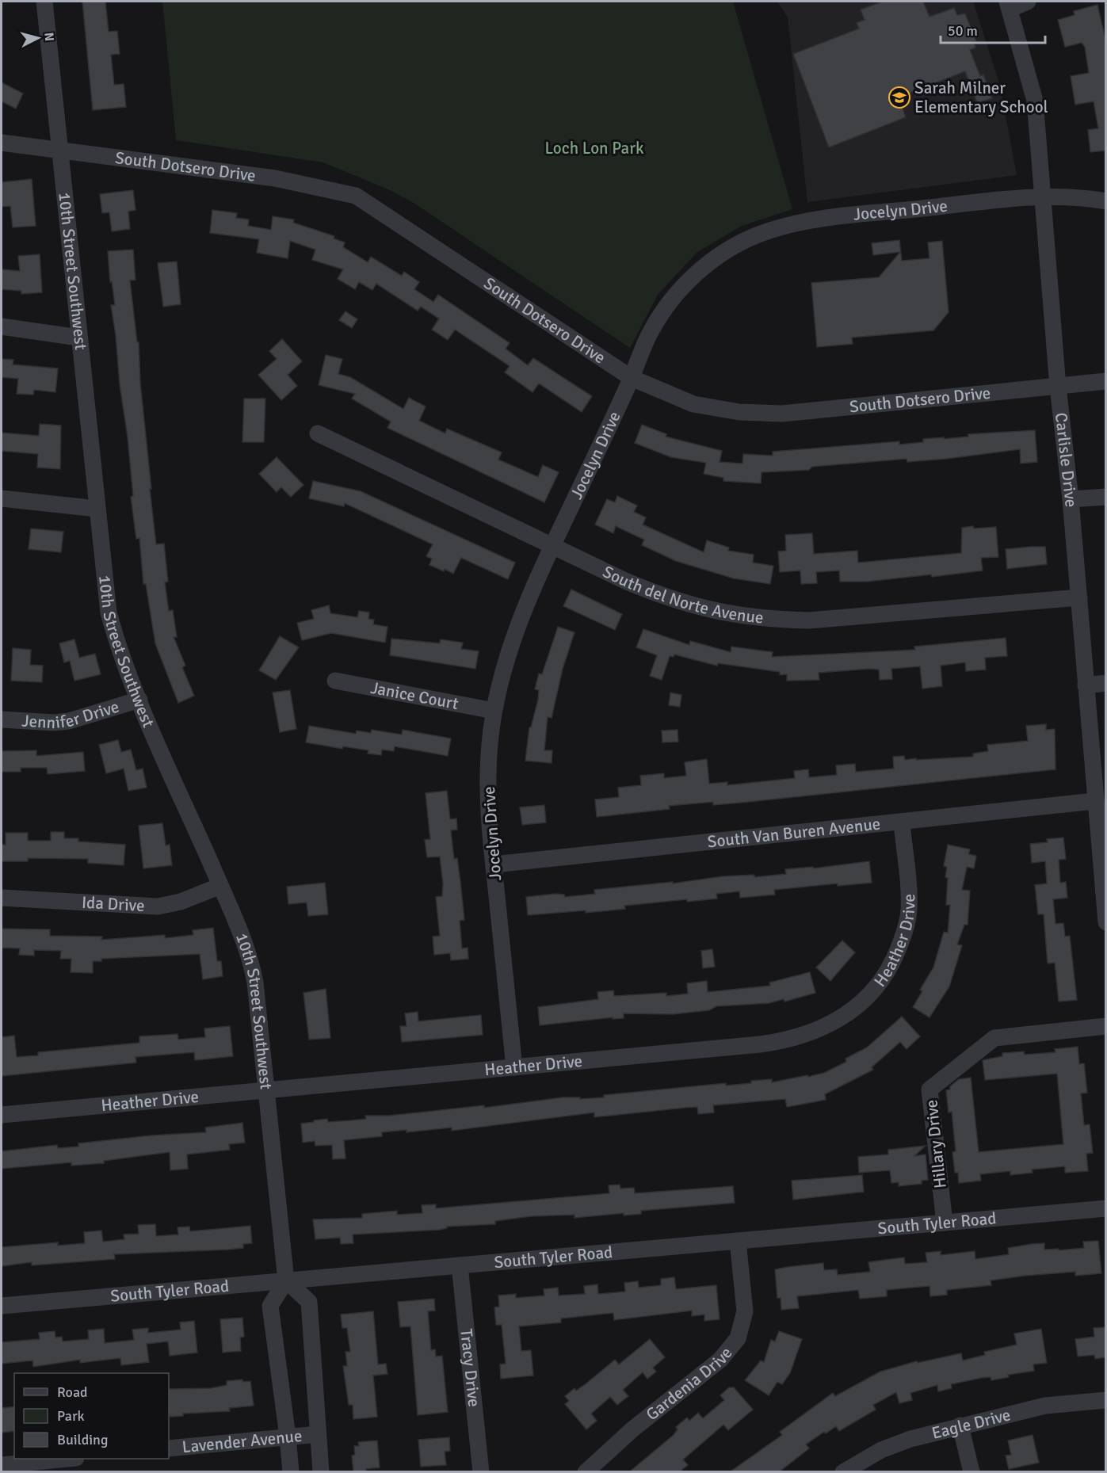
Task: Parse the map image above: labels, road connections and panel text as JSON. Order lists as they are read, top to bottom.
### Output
{
  "streets": {
    "street": [
      "South Dotsero Drive",
      "Jocelyn Drive",
      "10th Street Southwest",
      "Carlisle Drive",
      "South del Norte Avenue",
      "Janice Court",
      "Jennifer Drive",
      "South Van Buren Avenue",
      "Ida Drive",
      "Heather Drive",
      "Hillary Drive",
      "South Tyler Road",
      "Tracy Drive",
      "Gardenia Drive",
      "Eagle Drive",
      "Lavender Avenue"
    ]
  },
  "crossings": [
    ["South Dotsero Drive", "Jocelyn Drive"],
    ["South Dotsero Drive", "10th Street Southwest"],
    ["South Dotsero Drive", "Carlisle Drive"],
    ["Jocelyn Drive", "Carlisle Drive"],
    ["Jocelyn Drive", "South del Norte Avenue"],
    ["Jocelyn Drive", "Janice Court"],
    ["Jocelyn Drive", "South Van Buren Avenue"],
    ["Jocelyn Drive", "Heather Drive"],
    ["10th Street Southwest", "Jennifer Drive"],
    ["10th Street Southwest", "Ida Drive"],
    ["10th Street Southwest", "Heather Drive"],
    ["10th Street Southwest", "South Tyler Road"],
    ["Carlisle Drive", "South del Norte Avenue"],
    ["Carlisle Drive", "South Van Buren Avenue"],
    ["South Van Buren Avenue", "Heather Drive"],
    ["Hillary Drive", "South Tyler Road"],
    ["South Tyler Road", "Tracy Drive"],
    ["South Tyler Road", "Gardenia Drive"]
  ],
  "parks": ["Loch Lon Park"],
  "places": {
    "school or university": ["Sarah Milner Elementary School"]
  },
  "legend": ["Road", "Park", "Building"],
  "scale_bar": "50 m",
  "north": "right"
}
